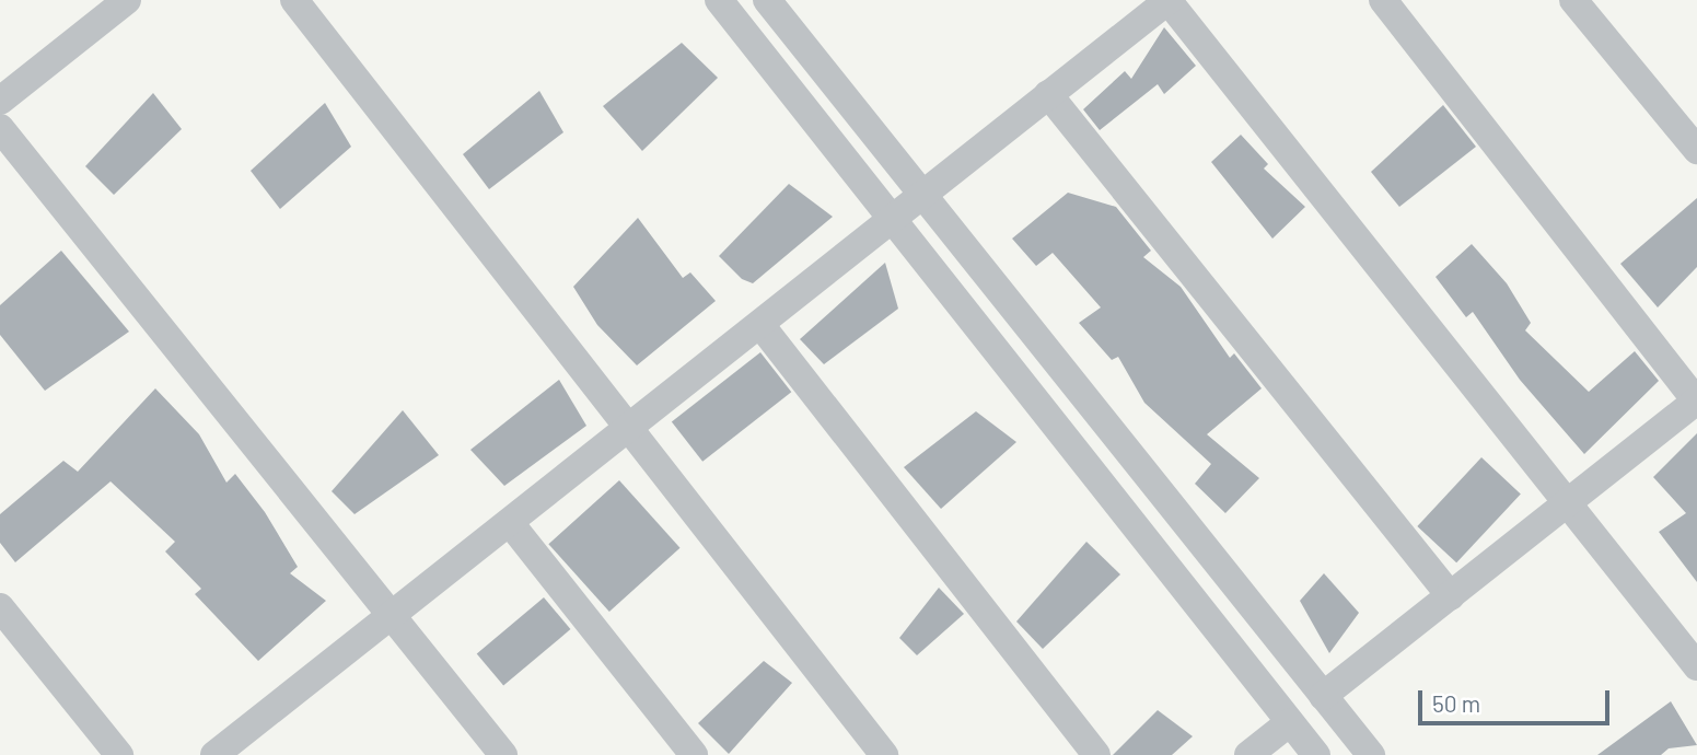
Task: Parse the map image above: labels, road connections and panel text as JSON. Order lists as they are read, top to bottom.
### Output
{
  "scale_bar": "50 m"
}
